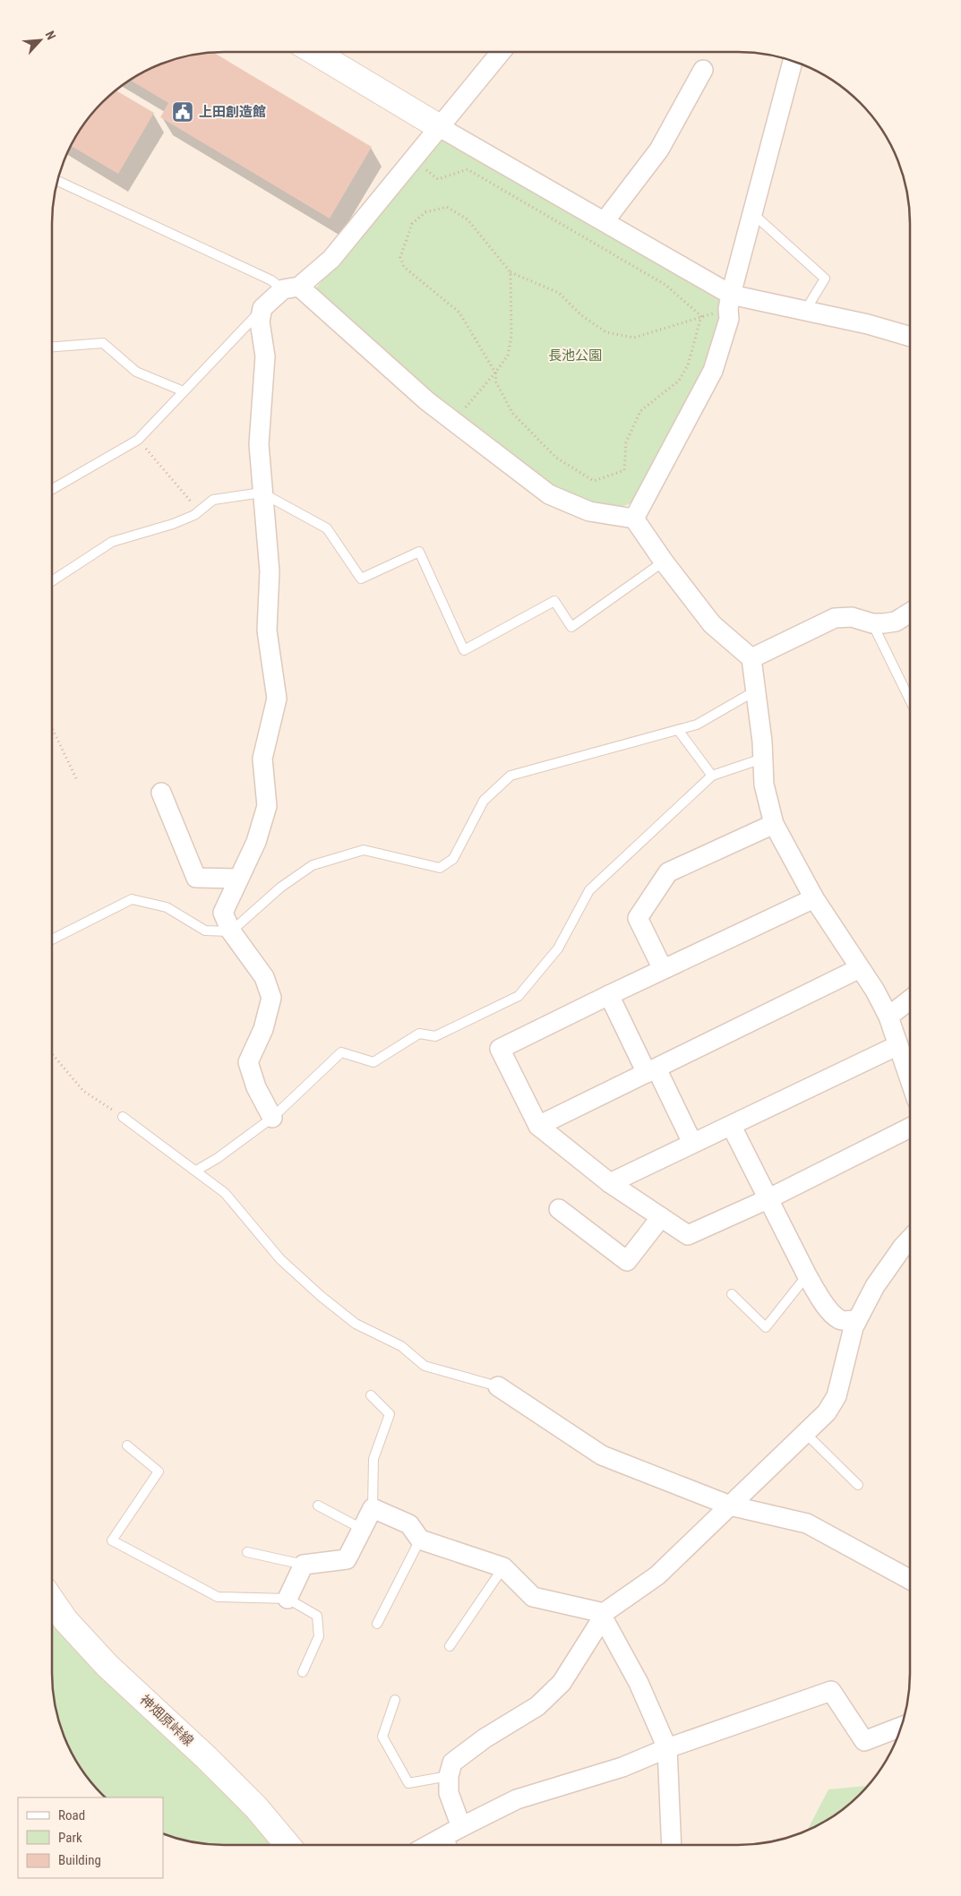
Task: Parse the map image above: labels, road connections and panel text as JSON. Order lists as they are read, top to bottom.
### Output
{
  "streets": {
    "street": ["神畑原峠線"]
  },
  "parks": ["長池公園"],
  "places": {
    "public building": ["上田創造館"]
  },
  "legend": ["Road", "Park", "Building"],
  "north": "top right"
}
